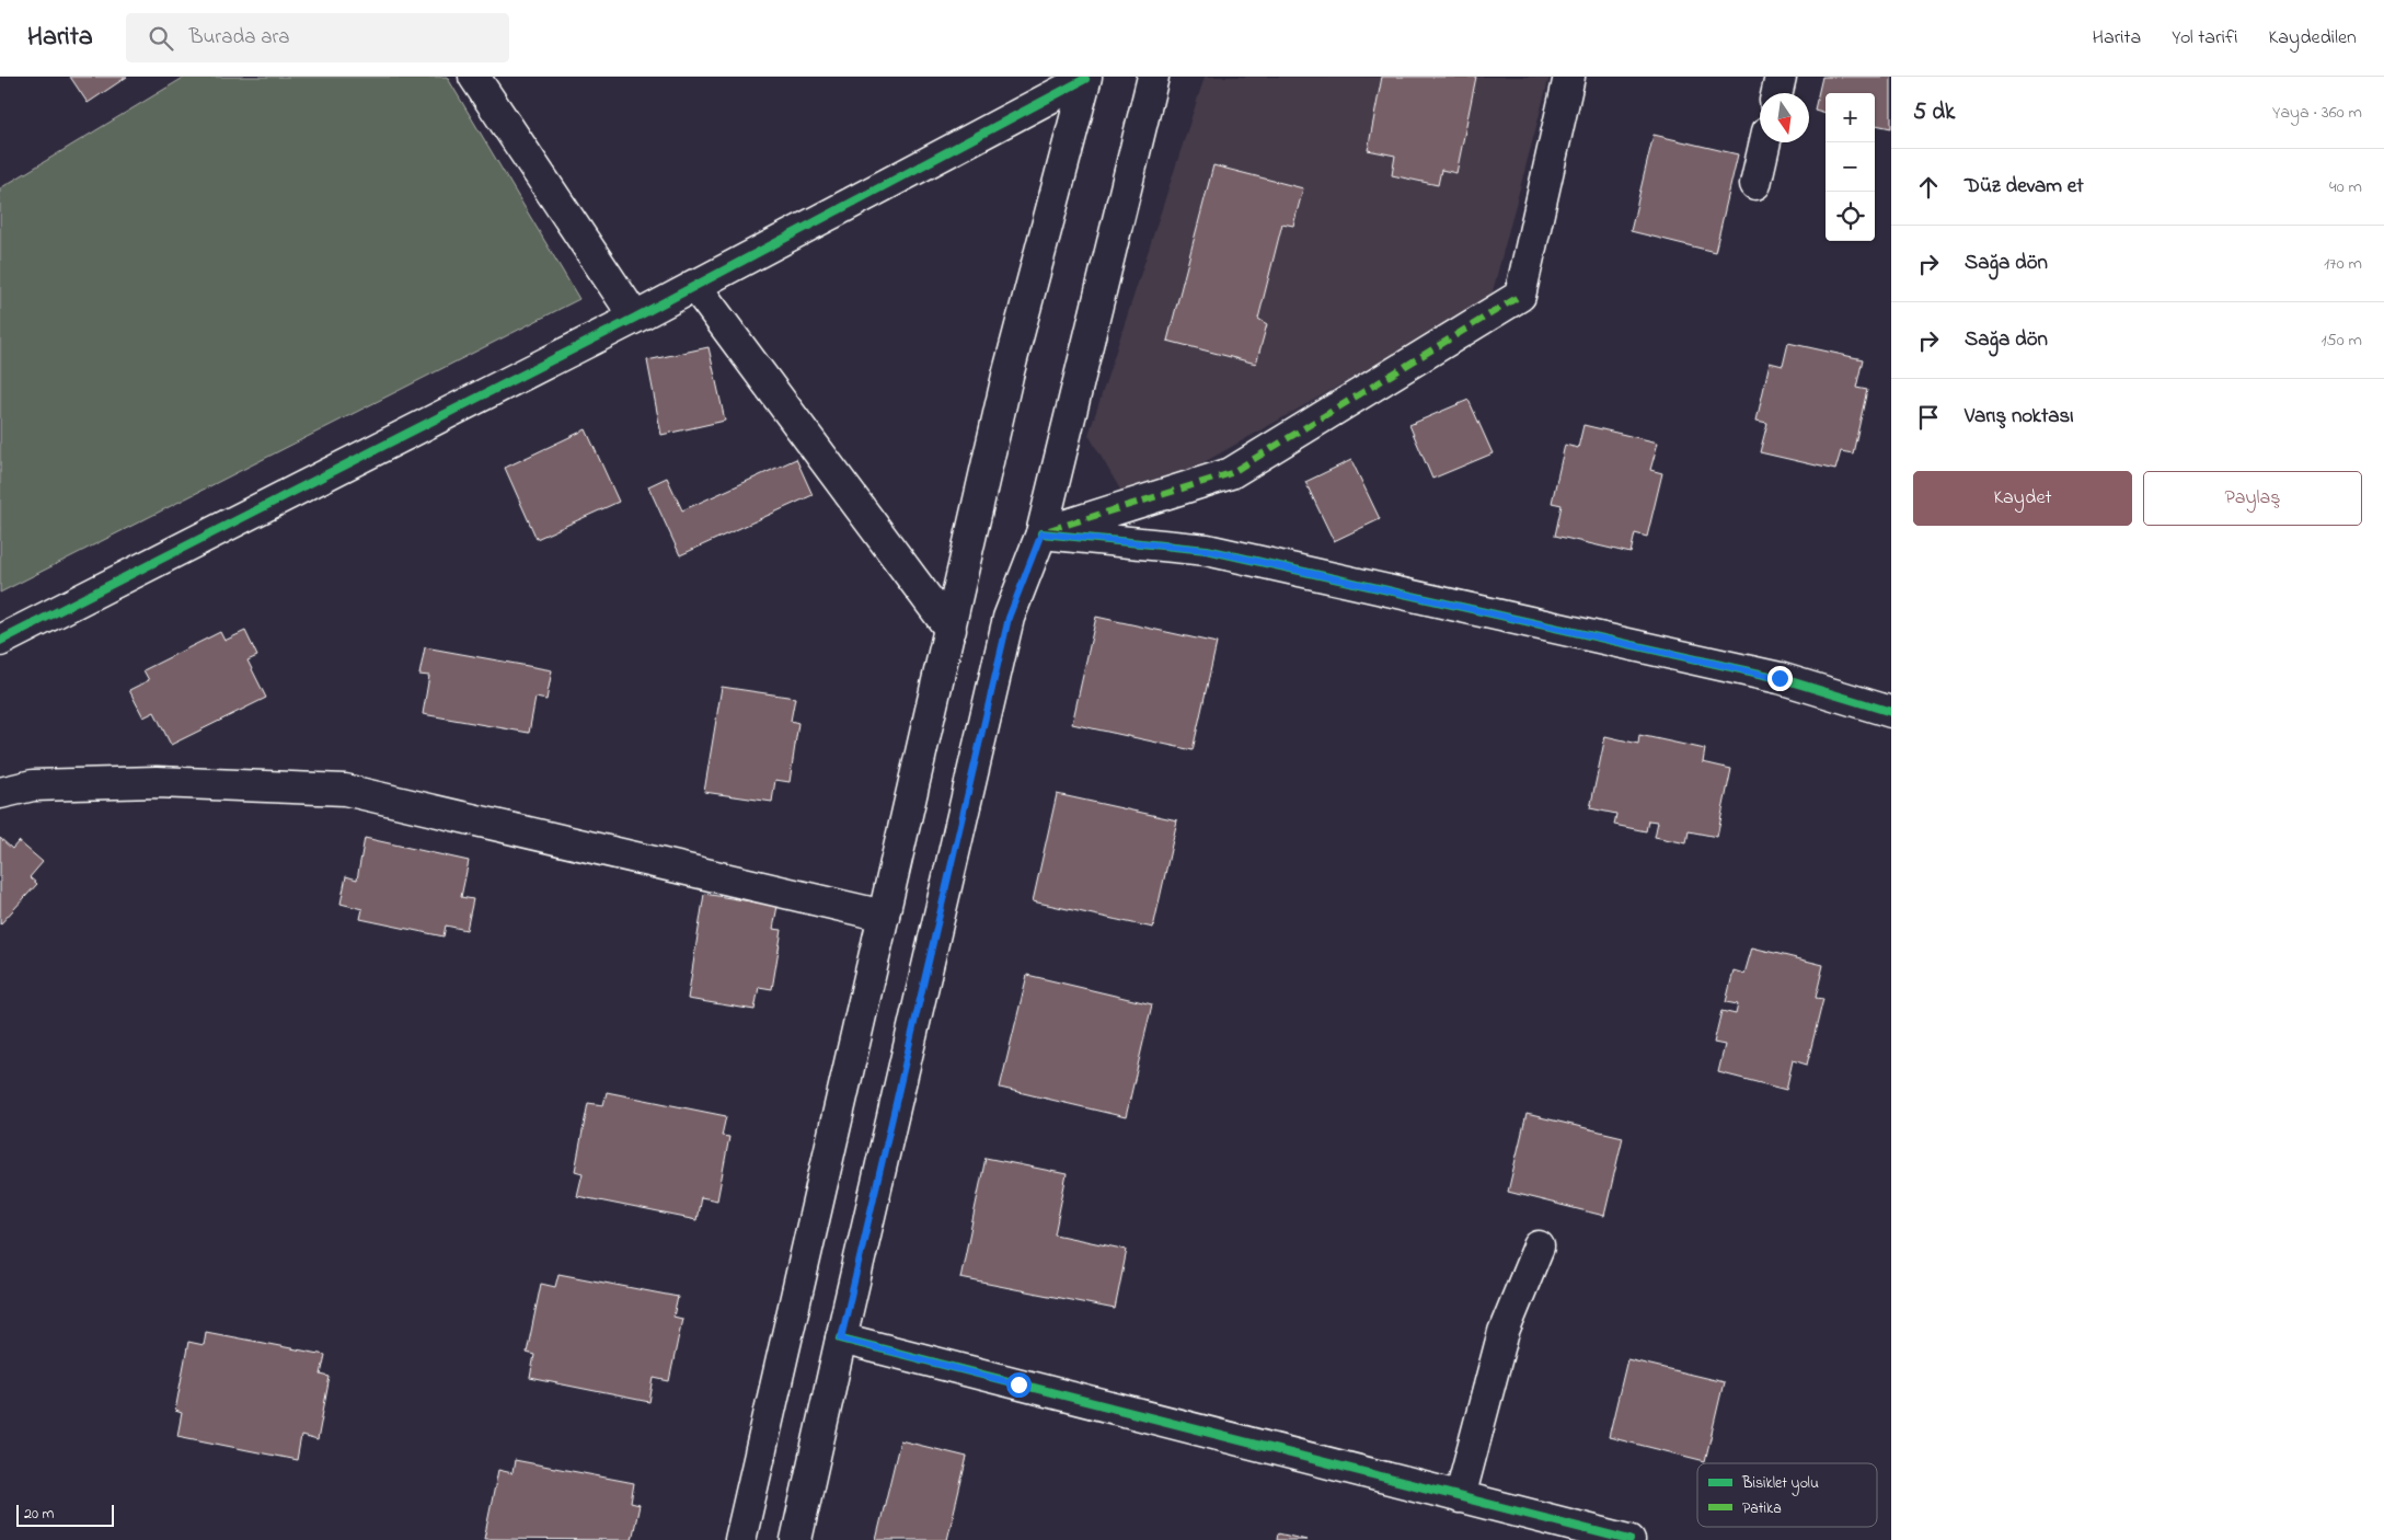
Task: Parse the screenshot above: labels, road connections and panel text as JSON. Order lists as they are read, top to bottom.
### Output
{
  "legend": ["Bisiklet yolu", "Patika"],
  "scale_bar": "20 m",
  "north": "bottom",
  "page": {
    "header": "Harita",
    "search": "Burada ara",
    "nav": ["Harita", "Yol tarifi", "Kaydedilen"],
    "heading": ["5 dk", "Yaya · 360 m"],
    "map_buttons": ["+", "−"],
    "list": [
      ["Düz devam et", "40 m"],
      ["Sağa dön", "170 m"],
      ["Sağa dön", "150 m"],
      "Varış noktası"
    ],
    "buttons": ["Kaydet", "Paylaş"],
    "scale": "20 m"
  }
}
